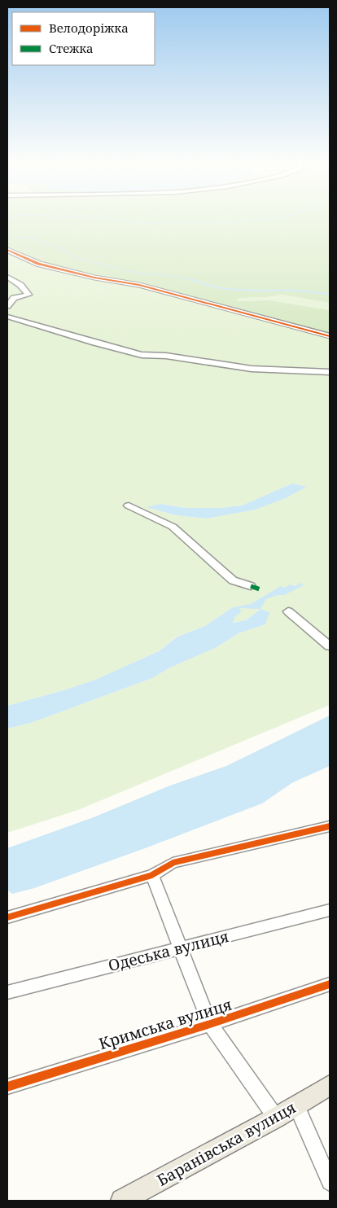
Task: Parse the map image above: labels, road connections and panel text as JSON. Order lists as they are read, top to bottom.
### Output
{
  "streets": {
    "main road": ["Баранівська вулиця"],
    "street": ["Одеська вулиця", "Кримська вулиця"]
  },
  "legend": ["Велодоріжка", "Стежка"]
}
